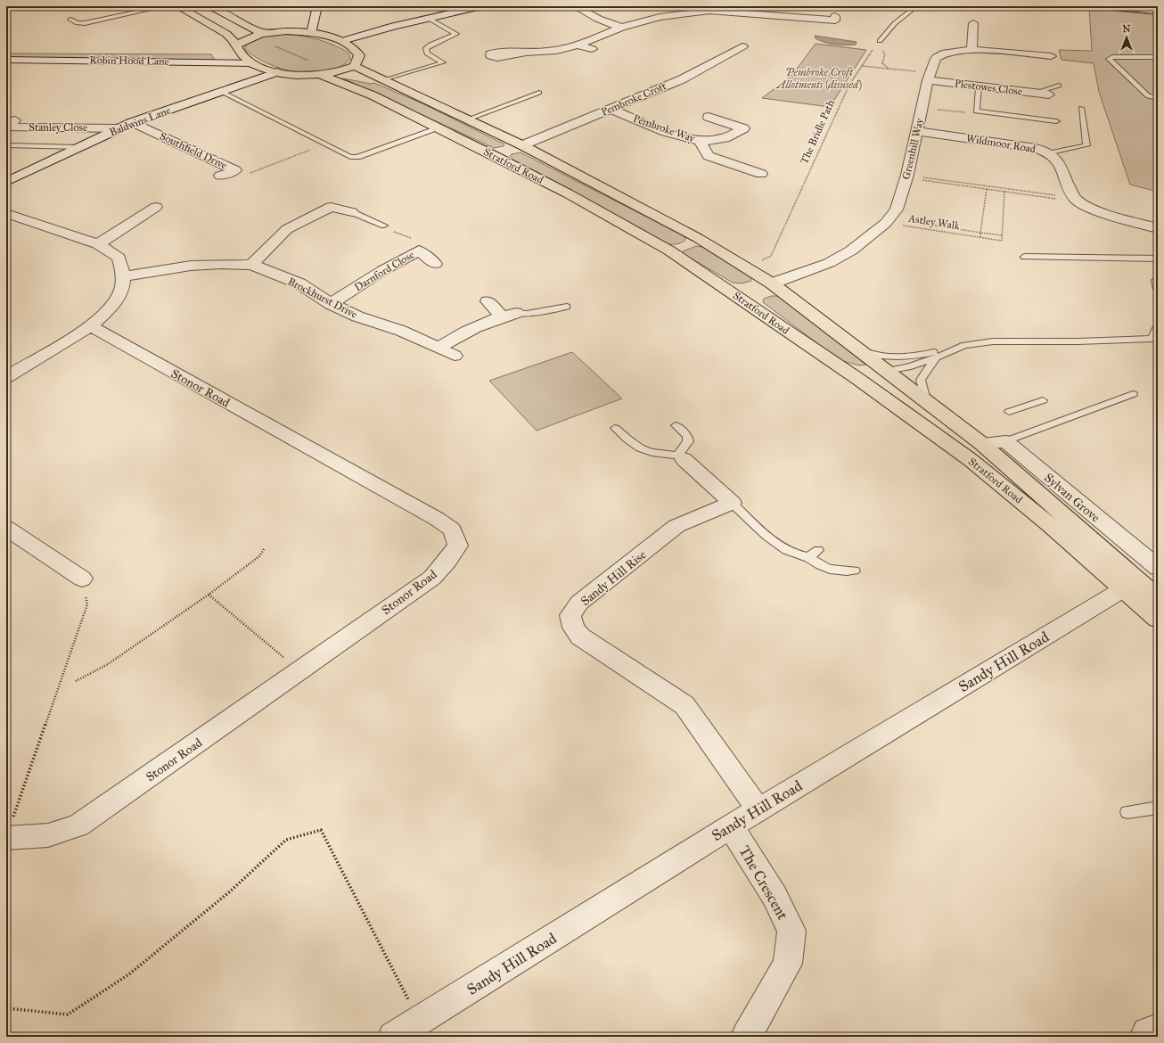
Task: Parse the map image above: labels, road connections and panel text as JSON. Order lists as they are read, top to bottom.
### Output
{
  "streets": {
    "highway": ["Stratford Road"],
    "street": [
      "Robin Hood Lane",
      "Plestowes Close",
      "Pembroke Croft",
      "Baldwins Lane",
      "Stanley Close",
      "Pembroke Way",
      "Wildmoor Road",
      "Greenhill Way",
      "Southfield Drive",
      "Darnford Close",
      "Brockhurst Drive",
      "Stonor Road",
      "Sylvan Grove",
      "Sandy Hill Rise",
      "Sandy Hill Road",
      "The Crescent"
    ],
    "path": ["The Bridle Path", "Astley Walk"]
  },
  "crossings": [
    ["Plestowes Close", "Greenhill Way"],
    ["Pembroke Croft", "Pembroke Way"],
    ["Pembroke Croft", "Stratford Road"],
    ["Baldwins Lane", "Stanley Close"],
    ["Baldwins Lane", "Southfield Drive"],
    ["The Bridle Path", "Stratford Road"],
    ["Wildmoor Road", "Greenhill Way"],
    ["Greenhill Way", "Stratford Road"],
    ["Greenhill Way", "Astley Walk"],
    ["Stratford Road", "Sandy Hill Road"],
    ["Darnford Close", "Brockhurst Drive"],
    ["Sandy Hill Rise", "Sandy Hill Road"],
    ["Sandy Hill Road", "The Crescent"]
  ],
  "parks": ["Pembroke Croft Allotments (disused)"],
  "north": "top"
}
